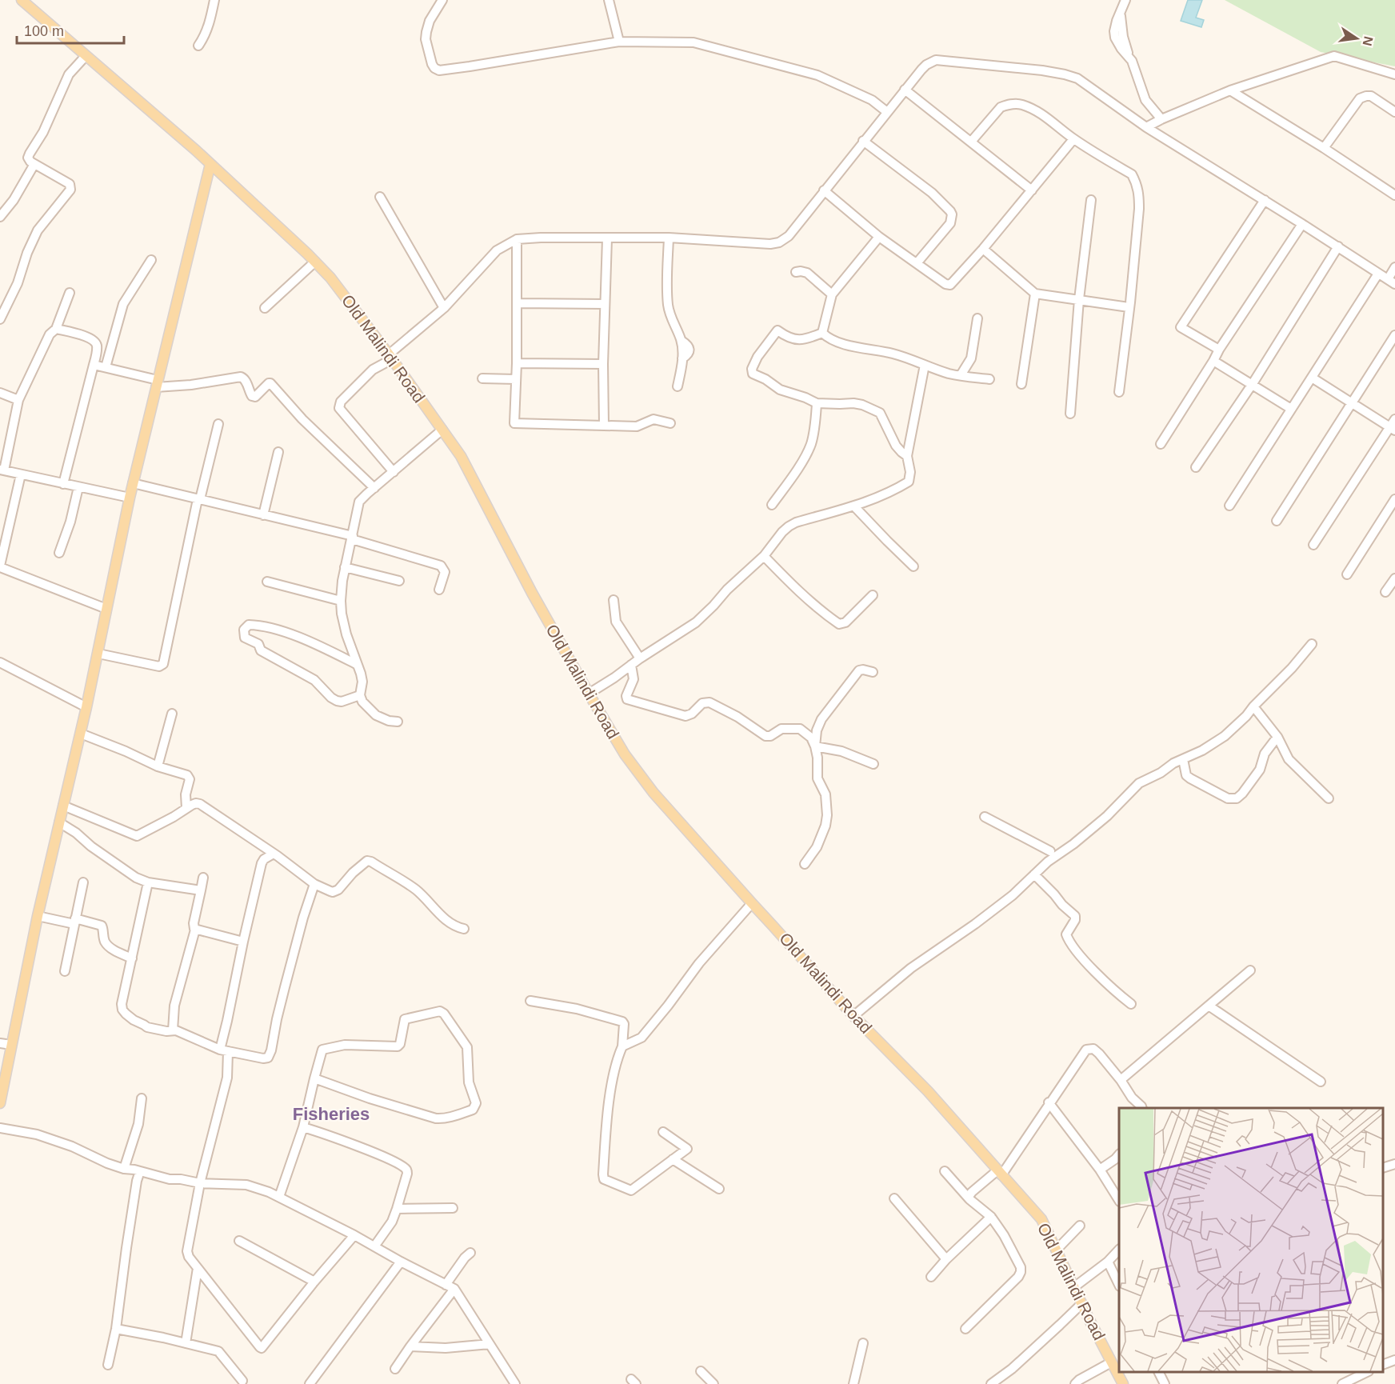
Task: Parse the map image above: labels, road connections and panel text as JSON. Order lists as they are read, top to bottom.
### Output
{
  "streets": {
    "main road": ["Old Malindi Road"]
  },
  "districts": ["Fisheries"],
  "scale_bar": "100 m",
  "north": "right"
}
